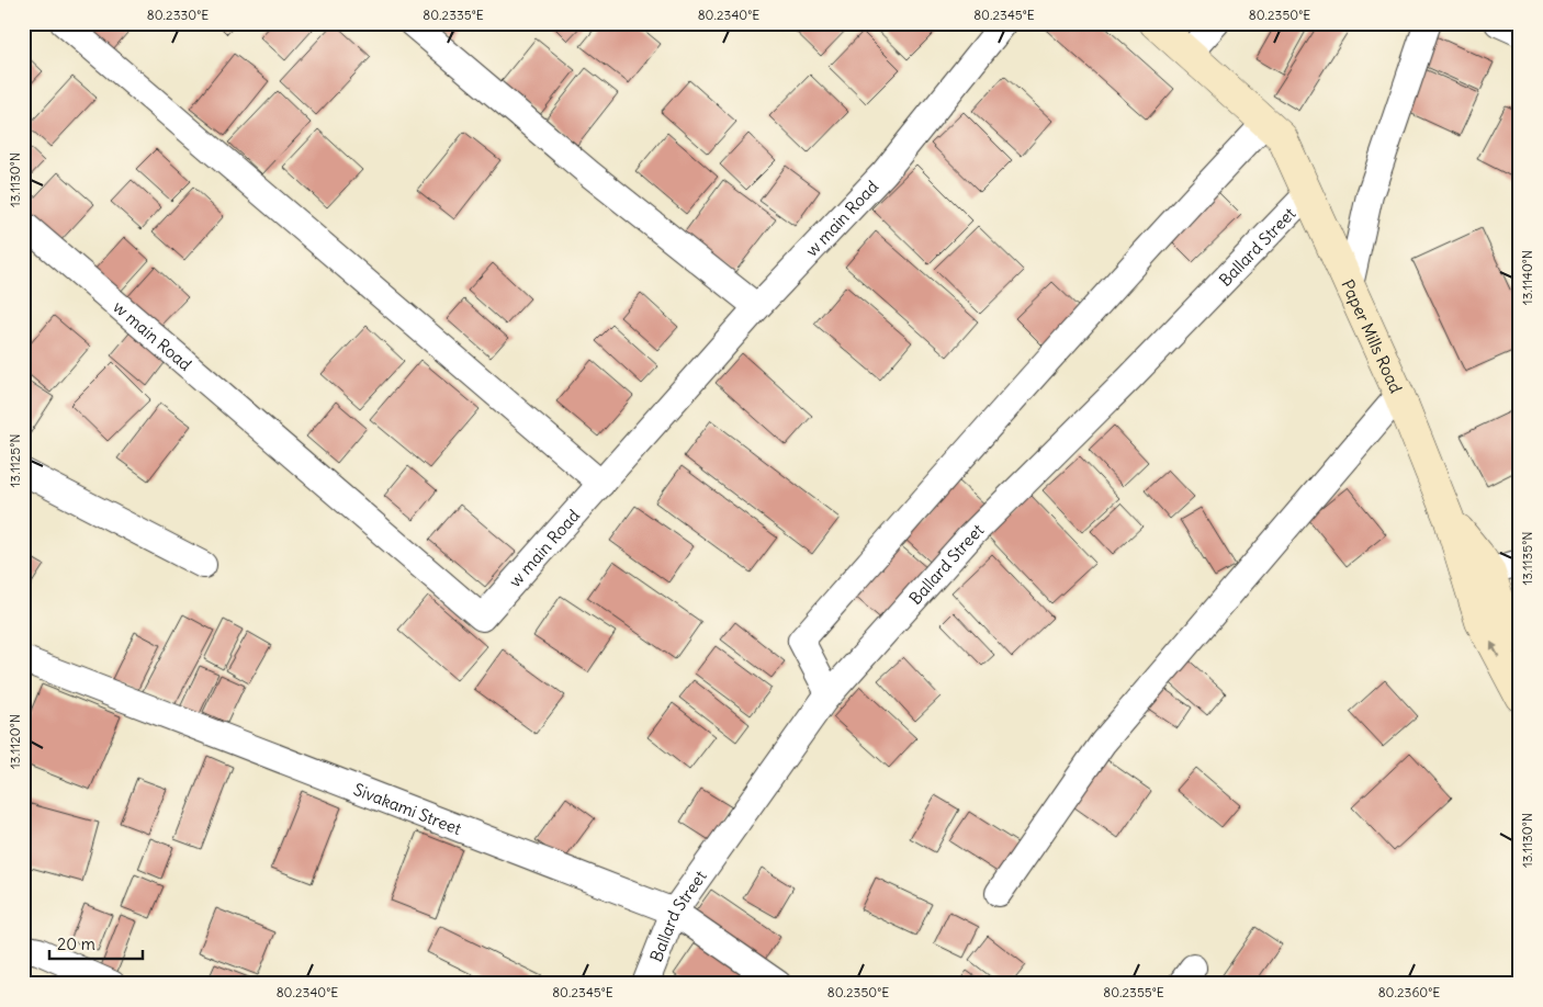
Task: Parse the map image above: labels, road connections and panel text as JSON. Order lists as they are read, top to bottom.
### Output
{
  "streets": {
    "main road": ["Paper Mills Road"],
    "street": ["w main Road", "Ballard Street", "Sivakami Street"]
  },
  "crossings": [
    ["Ballard Street", "Paper Mills Road"],
    ["Ballard Street", "Sivakami Street"]
  ],
  "scale_bar": "20 m",
  "coordinates": [
    "80.2330°E",
    "80.2335°E",
    "80.2340°E",
    "80.2345°E",
    "80.2350°E",
    "13.1130°N",
    "13.1140°N",
    "13.1125°N",
    "13.1135°N",
    "13.1120°N",
    "80.2355°E",
    "80.2360°E"
  ]
}
